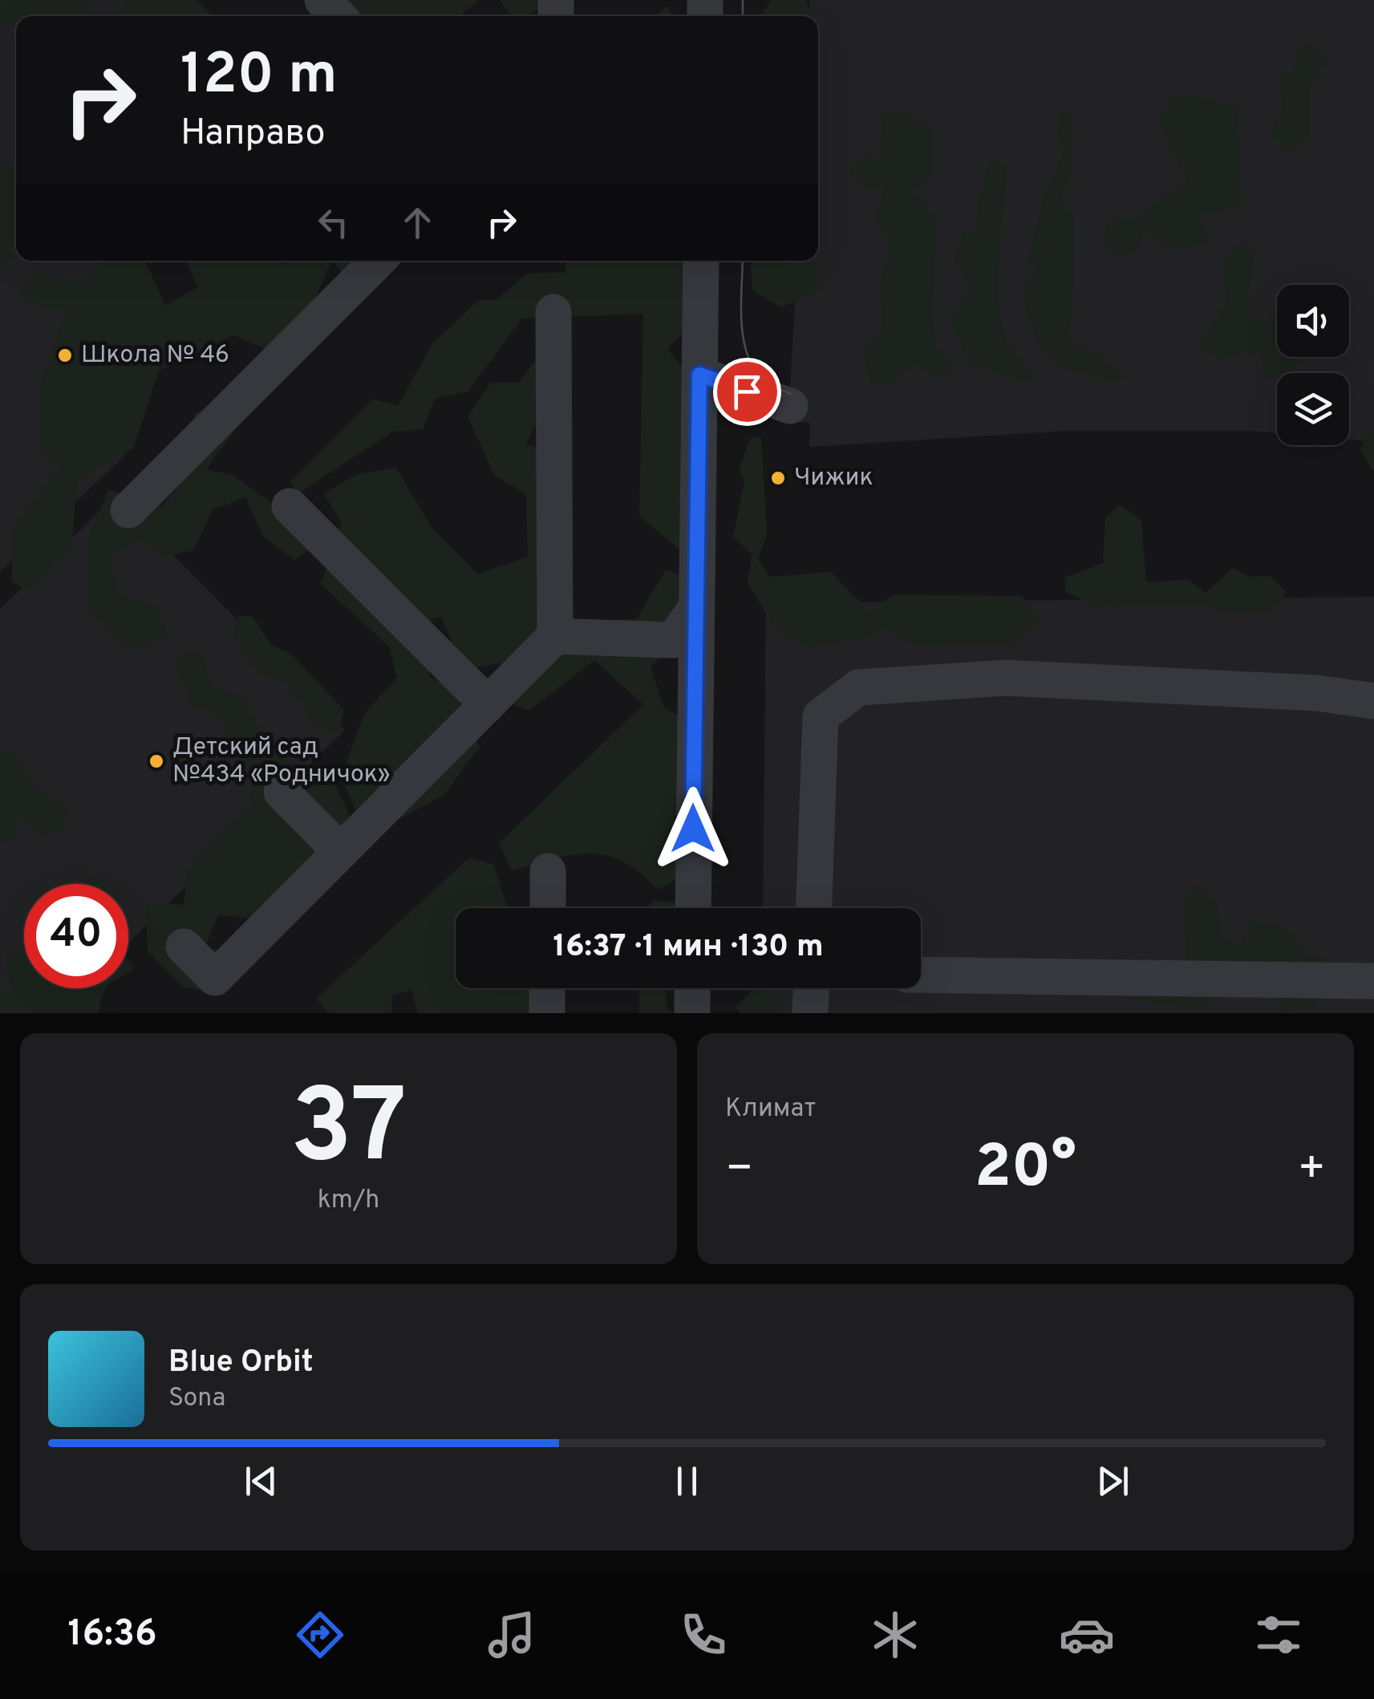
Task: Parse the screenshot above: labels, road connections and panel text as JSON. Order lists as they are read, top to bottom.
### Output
{
  "places": ["Школа № 46", "Чижик", "Детский сад №434 «Родничок»"],
  "page": {
    "turn": ["120 m", "Направо"],
    "limit": "40",
    "trip": "16:37 · 1 мин · 130 m",
    "tile": [
      ["37", "km/h"],
      "Климат"
    ],
    "heat": ["−", "20°", "+"],
    "song": ["Blue Orbit", "Sona"],
    "tabs": "16:36"
  }
}
